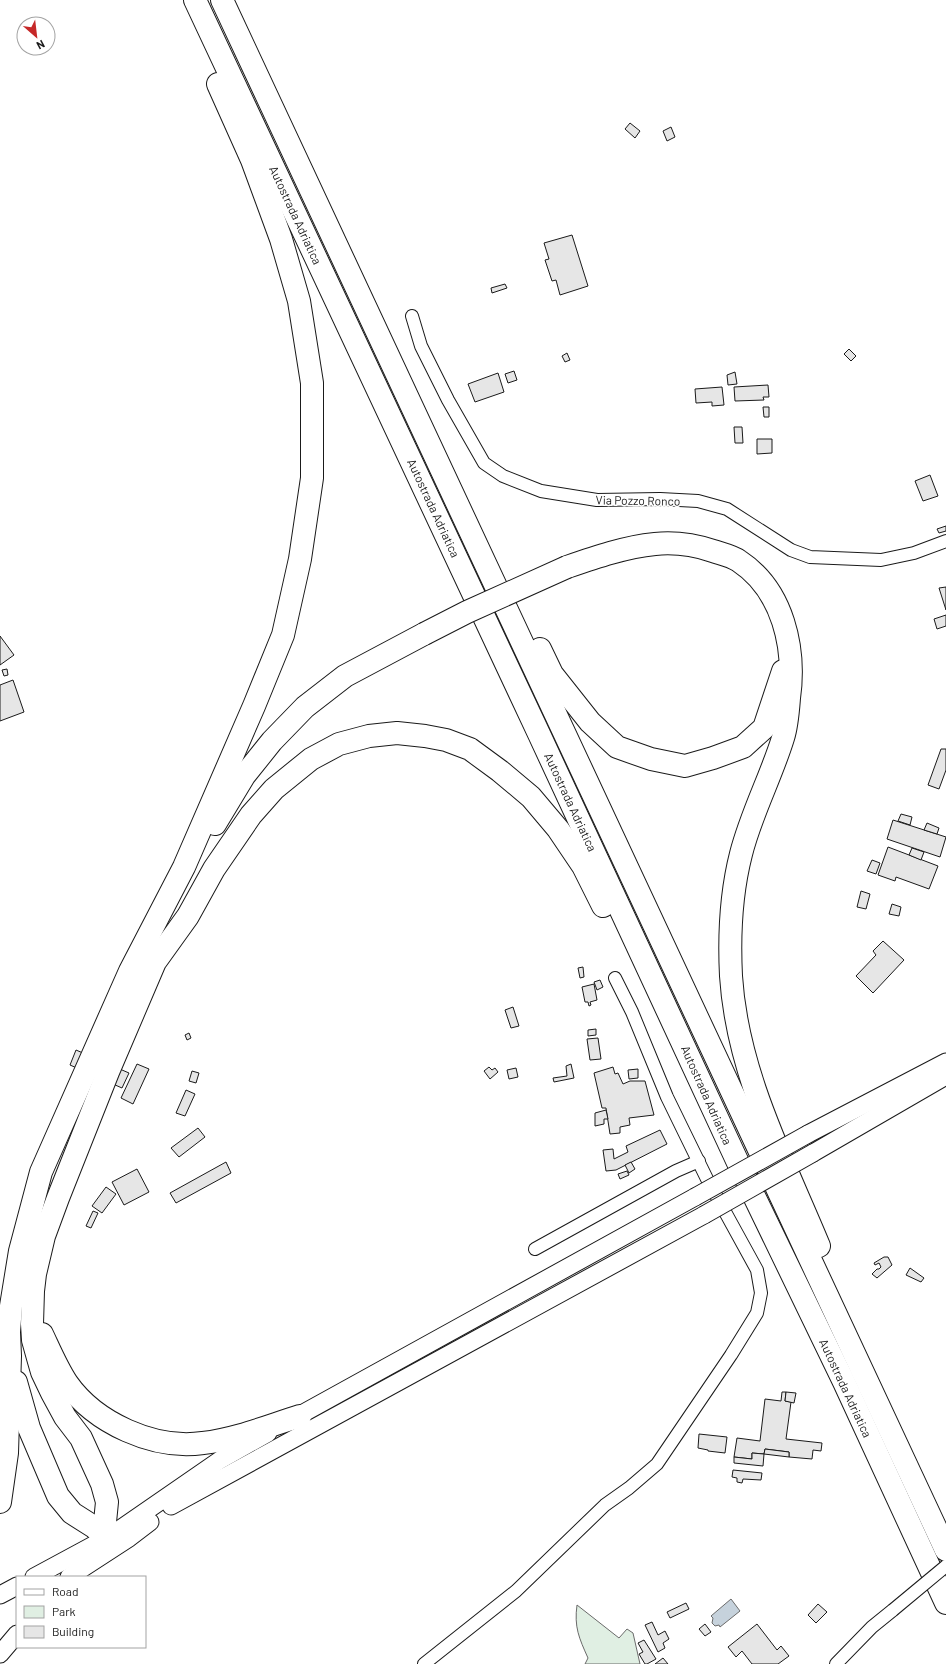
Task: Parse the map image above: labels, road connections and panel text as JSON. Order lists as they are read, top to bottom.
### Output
{
  "streets": {
    "highway": ["Autostrada Adriatica"],
    "street": ["Via Pozzo Ronco"]
  },
  "legend": ["Road", "Park", "Building"],
  "north": "bottom right"
}
